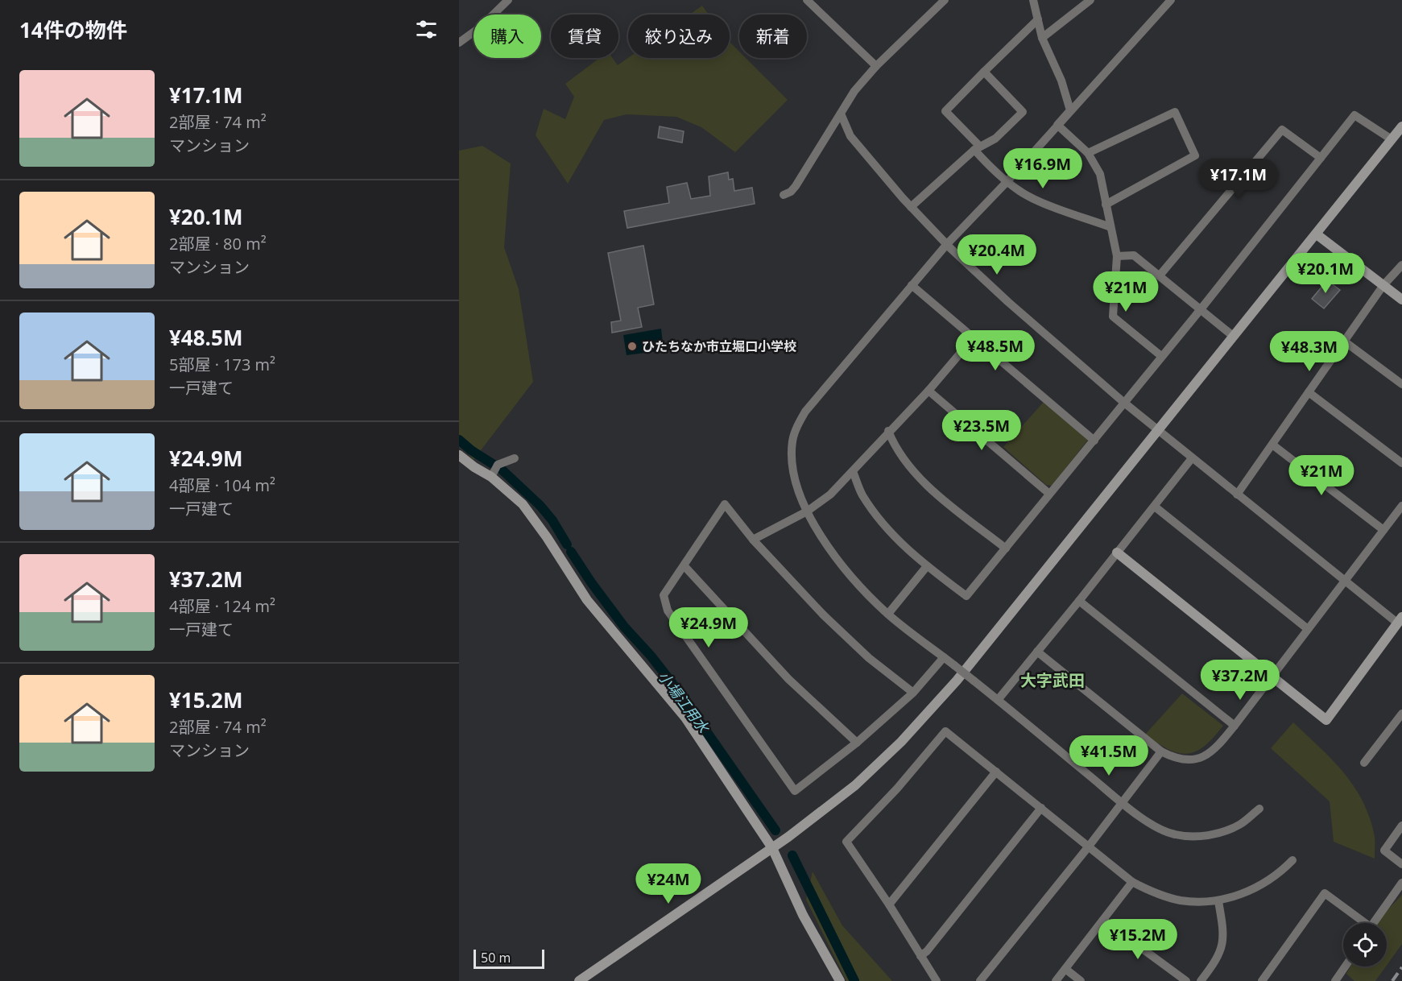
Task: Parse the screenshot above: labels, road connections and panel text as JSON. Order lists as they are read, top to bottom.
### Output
{
  "districts": ["大字武田"],
  "water": ["小場江用水"],
  "places": ["ひたちなか市立堀口小学校"],
  "scale_bar": "50 m",
  "page": {
    "heading": "14件の物件",
    "chip": [
      "購入",
      "賃貸",
      "絞り込み",
      "新着"
    ],
    "list": [
      {
        "name": "¥17.1M",
        "note": "2部屋 · 74 m² · マンション"
      },
      {
        "name": "¥20.1M",
        "note": "2部屋 · 80 m² · マンション"
      },
      {
        "name": "¥48.5M",
        "note": "5部屋 · 173 m² · 一戸建て"
      },
      {
        "name": "¥24.9M",
        "note": "4部屋 · 104 m² · 一戸建て"
      },
      {
        "name": "¥37.2M",
        "note": "4部屋 · 124 m² · 一戸建て"
      },
      {
        "name": "¥15.2M",
        "note": "2部屋 · 74 m² · マンション"
      }
    ],
    "price": [
      "¥16.9M",
      "¥17.1M",
      "¥20.4M",
      "¥20.1M",
      "¥21M",
      "¥48.5M",
      "¥48.3M",
      "¥23.5M",
      "¥21M",
      "¥24.9M",
      "¥37.2M",
      "¥41.5M",
      "¥24M",
      "¥15.2M"
    ],
    "scale": "50 m"
  }
}
